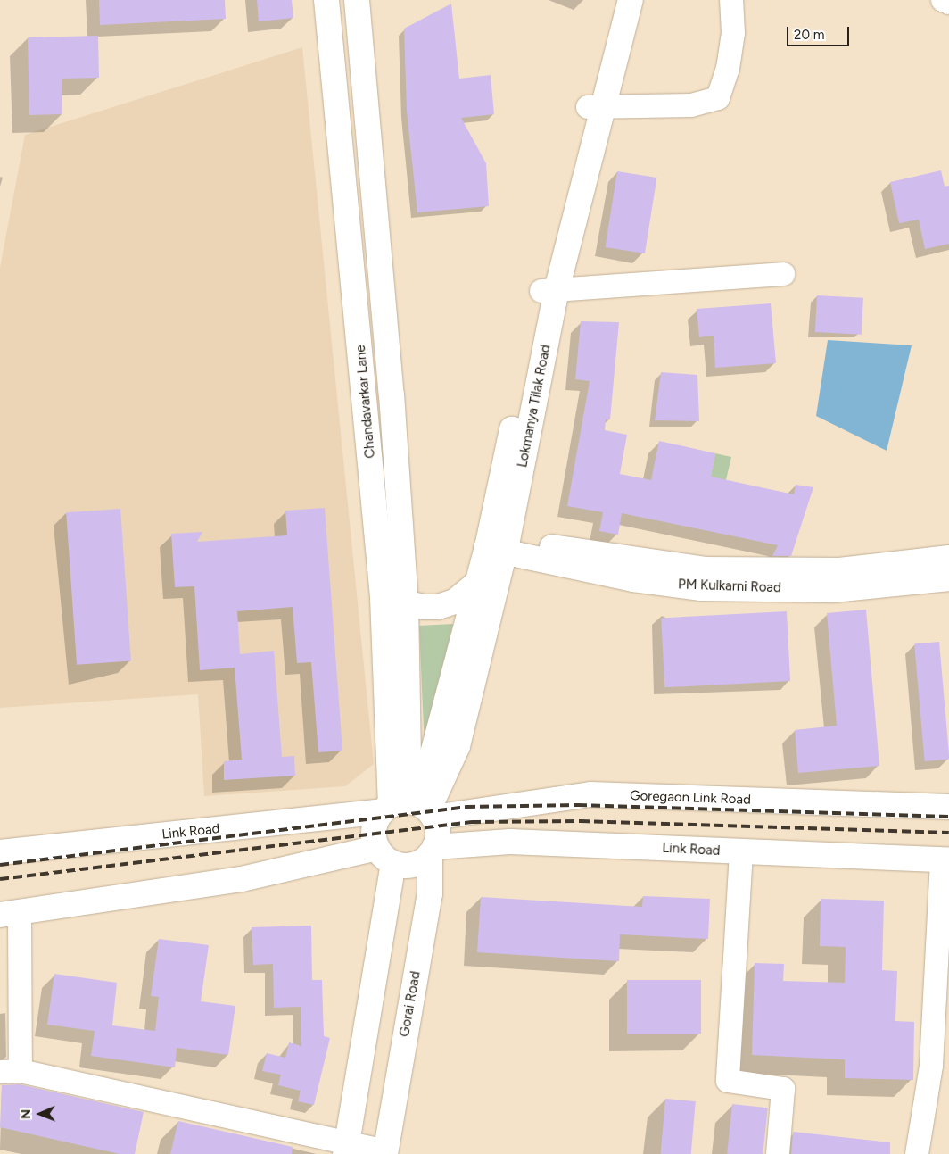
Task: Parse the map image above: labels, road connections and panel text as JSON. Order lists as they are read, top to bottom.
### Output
{
  "streets": {
    "main road": [
      "Chandavarkar Lane",
      "Lokmanya Tilak Road",
      "PM Kulkarni Road",
      "Goregaon Link Road",
      "Link Road",
      "Gorai Road"
    ]
  },
  "crossings": [
    ["Chandavarkar Lane", "Lokmanya Tilak Road"],
    ["Chandavarkar Lane", "Goregaon Link Road"],
    ["Chandavarkar Lane", "Link Road"],
    ["Chandavarkar Lane", "Gorai Road"],
    ["Lokmanya Tilak Road", "PM Kulkarni Road"],
    ["Lokmanya Tilak Road", "Goregaon Link Road"],
    ["Lokmanya Tilak Road", "Link Road"],
    ["Lokmanya Tilak Road", "Gorai Road"],
    ["Goregaon Link Road", "Link Road"],
    ["Goregaon Link Road", "Gorai Road"],
    ["Link Road", "Gorai Road"]
  ],
  "scale_bar": "20 m",
  "north": "left"
}
